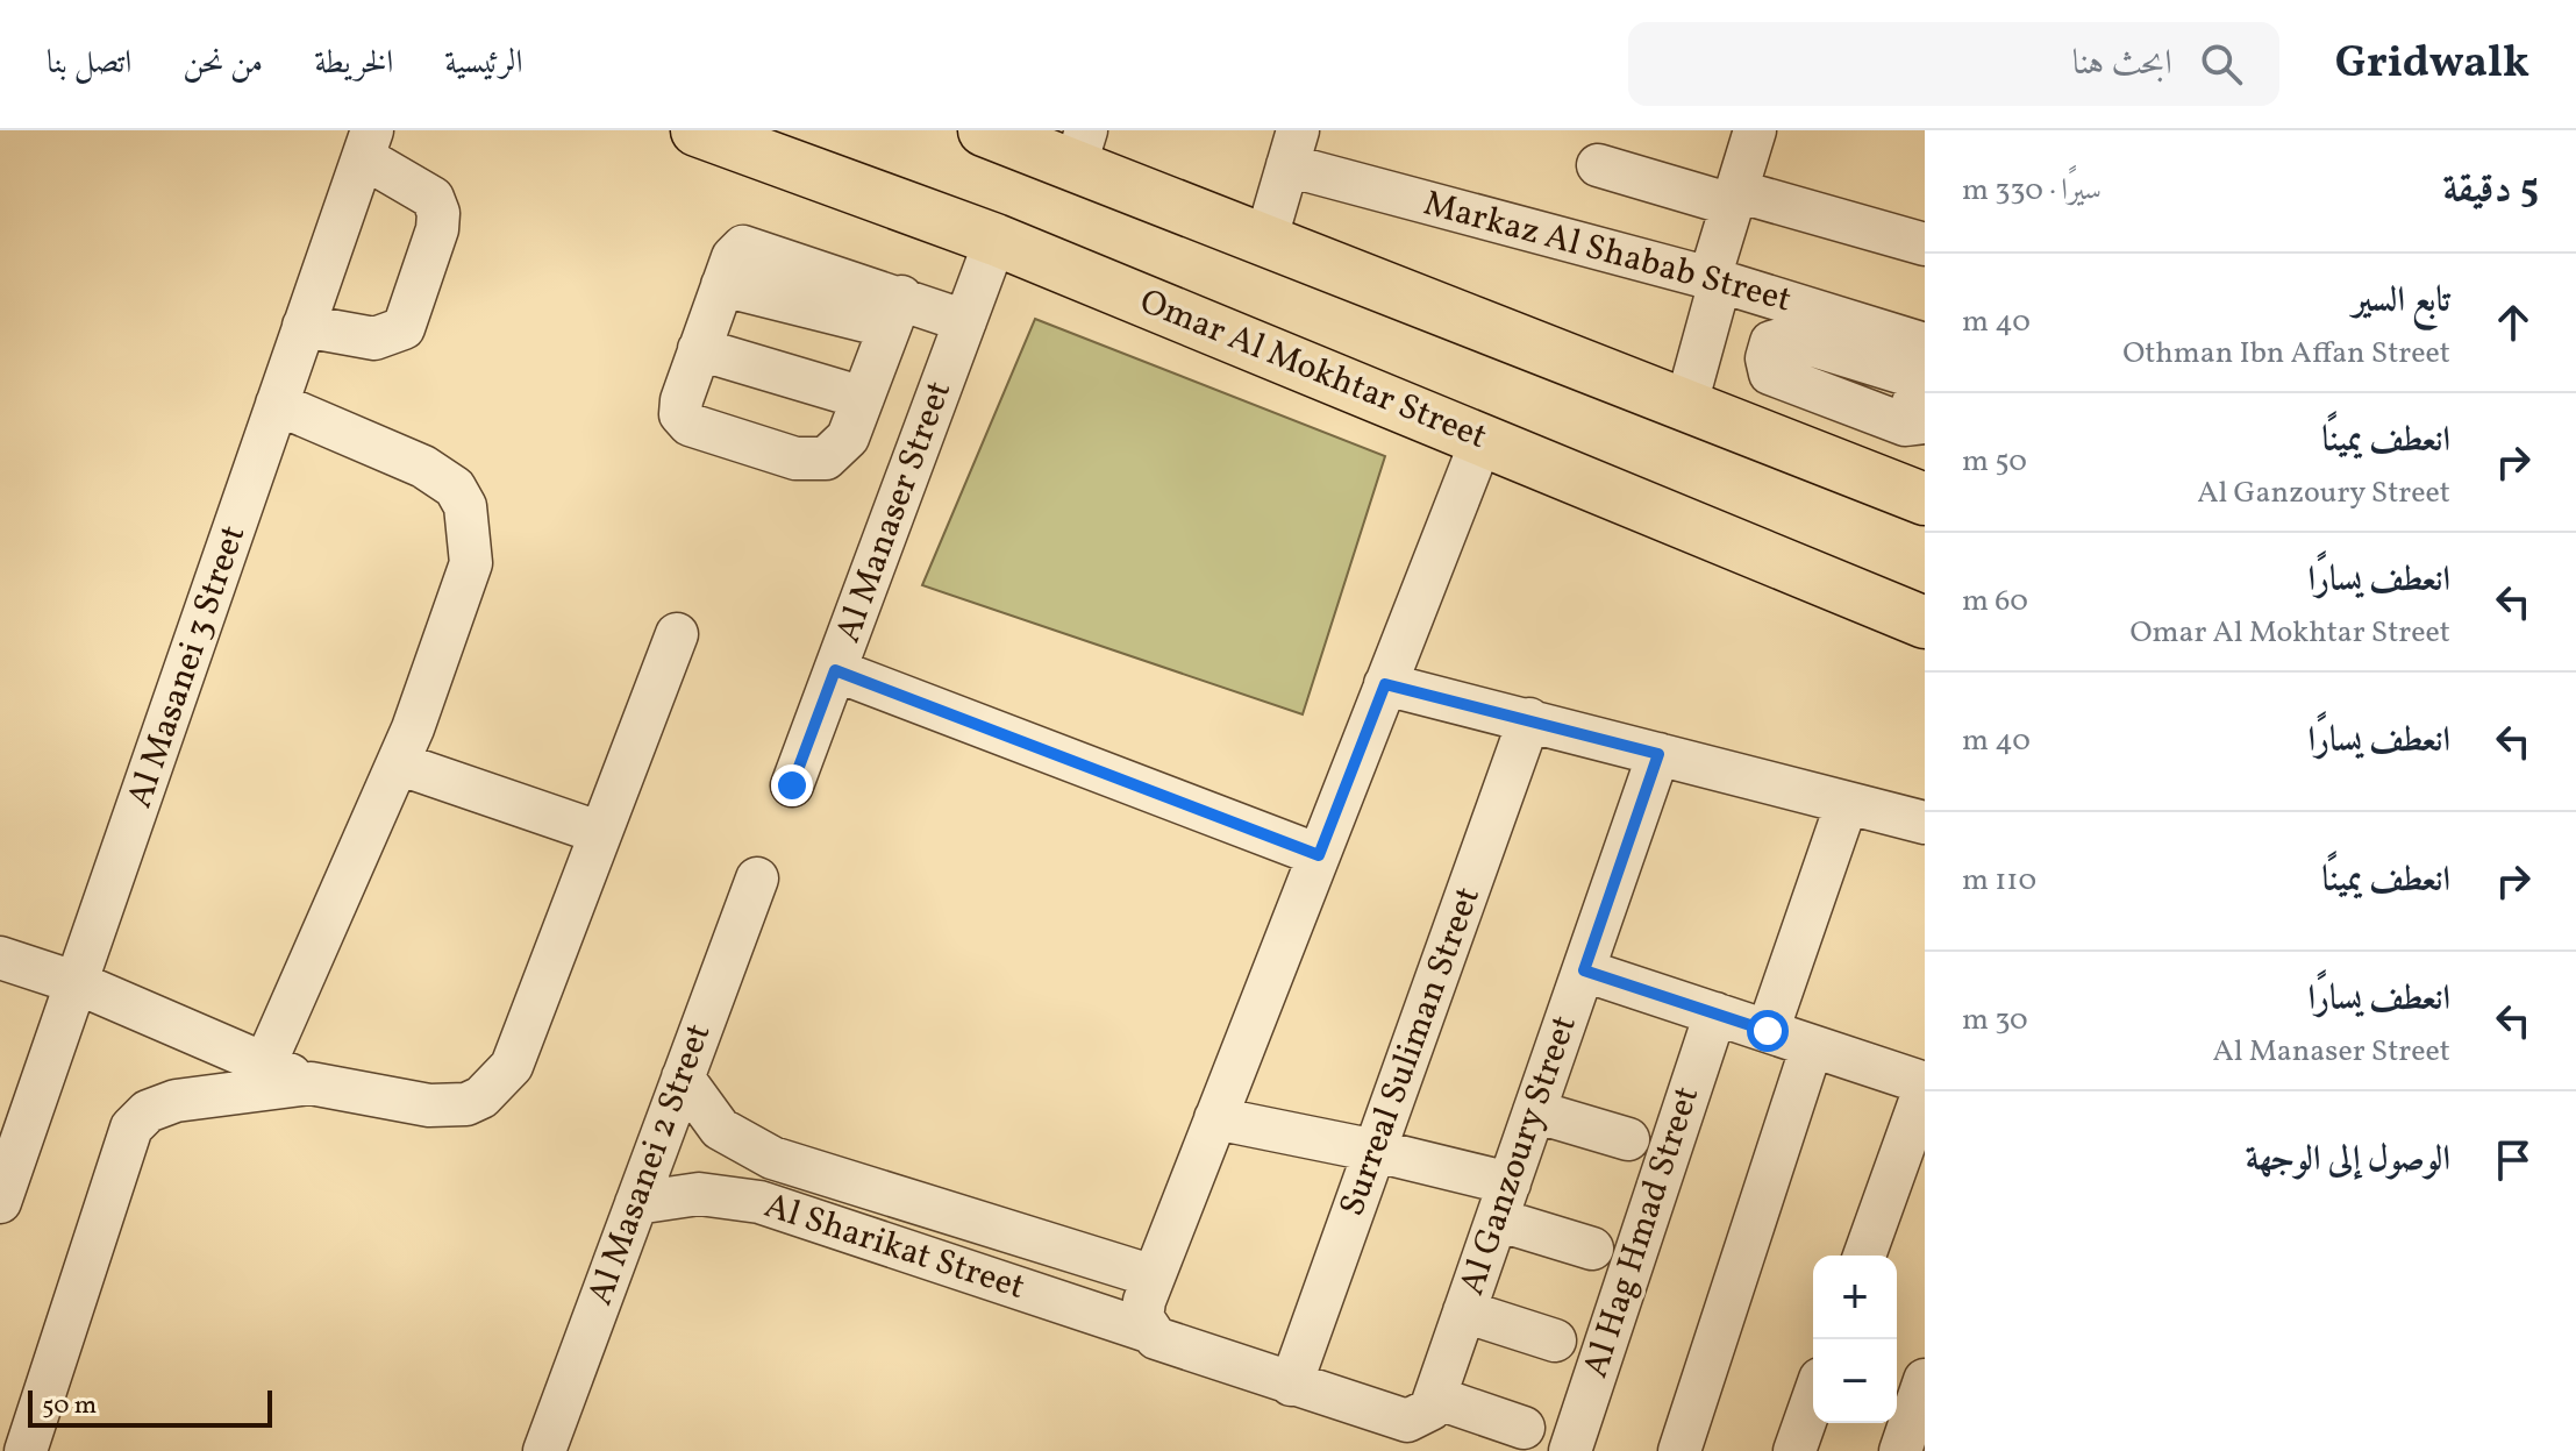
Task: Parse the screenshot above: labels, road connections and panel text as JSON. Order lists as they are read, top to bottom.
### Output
{
  "streets": {
    "main road": ["Omar Al Mokhtar Street"],
    "street": [
      "Markaz Al Shabab Street",
      "Al Manaser Street",
      "Al Masanei 3 Street",
      "Surreal Suliman Street",
      "Al Ganzoury Street",
      "Al Masanei 2 Street",
      "Al Hag Hmad Street",
      "Al Sharikat Street"
    ]
  },
  "crossings": [
    ["Omar Al Mokhtar Street", "Al Manaser Street"],
    ["Surreal Suliman Street", "Al Sharikat Street"],
    ["Al Ganzoury Street", "Al Sharikat Street"],
    ["Al Masanei 2 Street", "Al Sharikat Street"]
  ],
  "scale_bar": "50 m",
  "page": {
    "header": "Gridwalk",
    "search": "ابحث هنا",
    "nav": [
      "الرئيسية",
      "الخريطة",
      "من نحن",
      "اتصل بنا"
    ],
    "heading": ["5 دقيقة", "سيرًا · 330 m"],
    "list": [
      ["تابع السير", "Othman Ibn Affan Street", "40 m"],
      ["انعطف يمينًا", "Al Ganzoury Street", "50 m"],
      ["انعطف يسارًا", "Omar Al Mokhtar Street", "60 m"],
      ["انعطف يسارًا", "40 m"],
      ["انعطف يمينًا", "110 m"],
      ["انعطف يسارًا", "Al Manaser Street", "30 m"],
      "الوصول إلى الوجهة"
    ],
    "map_buttons": ["+", "−"],
    "scale": "50 m"
  }
}
